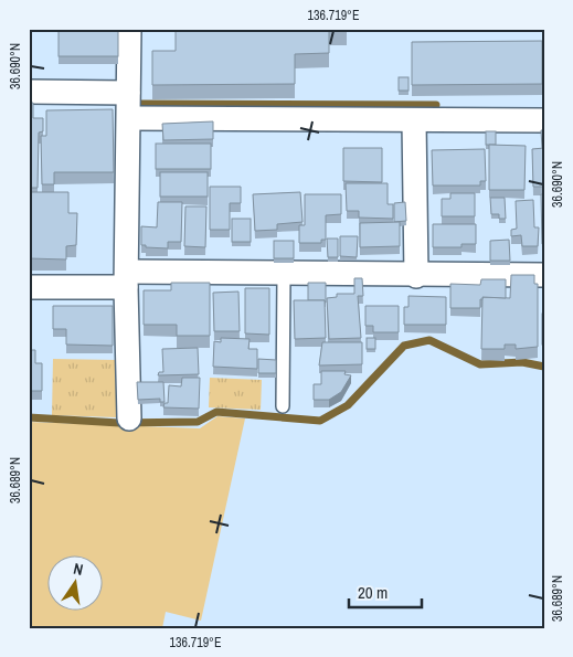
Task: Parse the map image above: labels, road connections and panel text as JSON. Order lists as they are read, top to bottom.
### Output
{
  "scale_bar": "20 m",
  "north": "top",
  "coordinates": ["136.719°E", "36.690°N", "36.689°N"]
}
